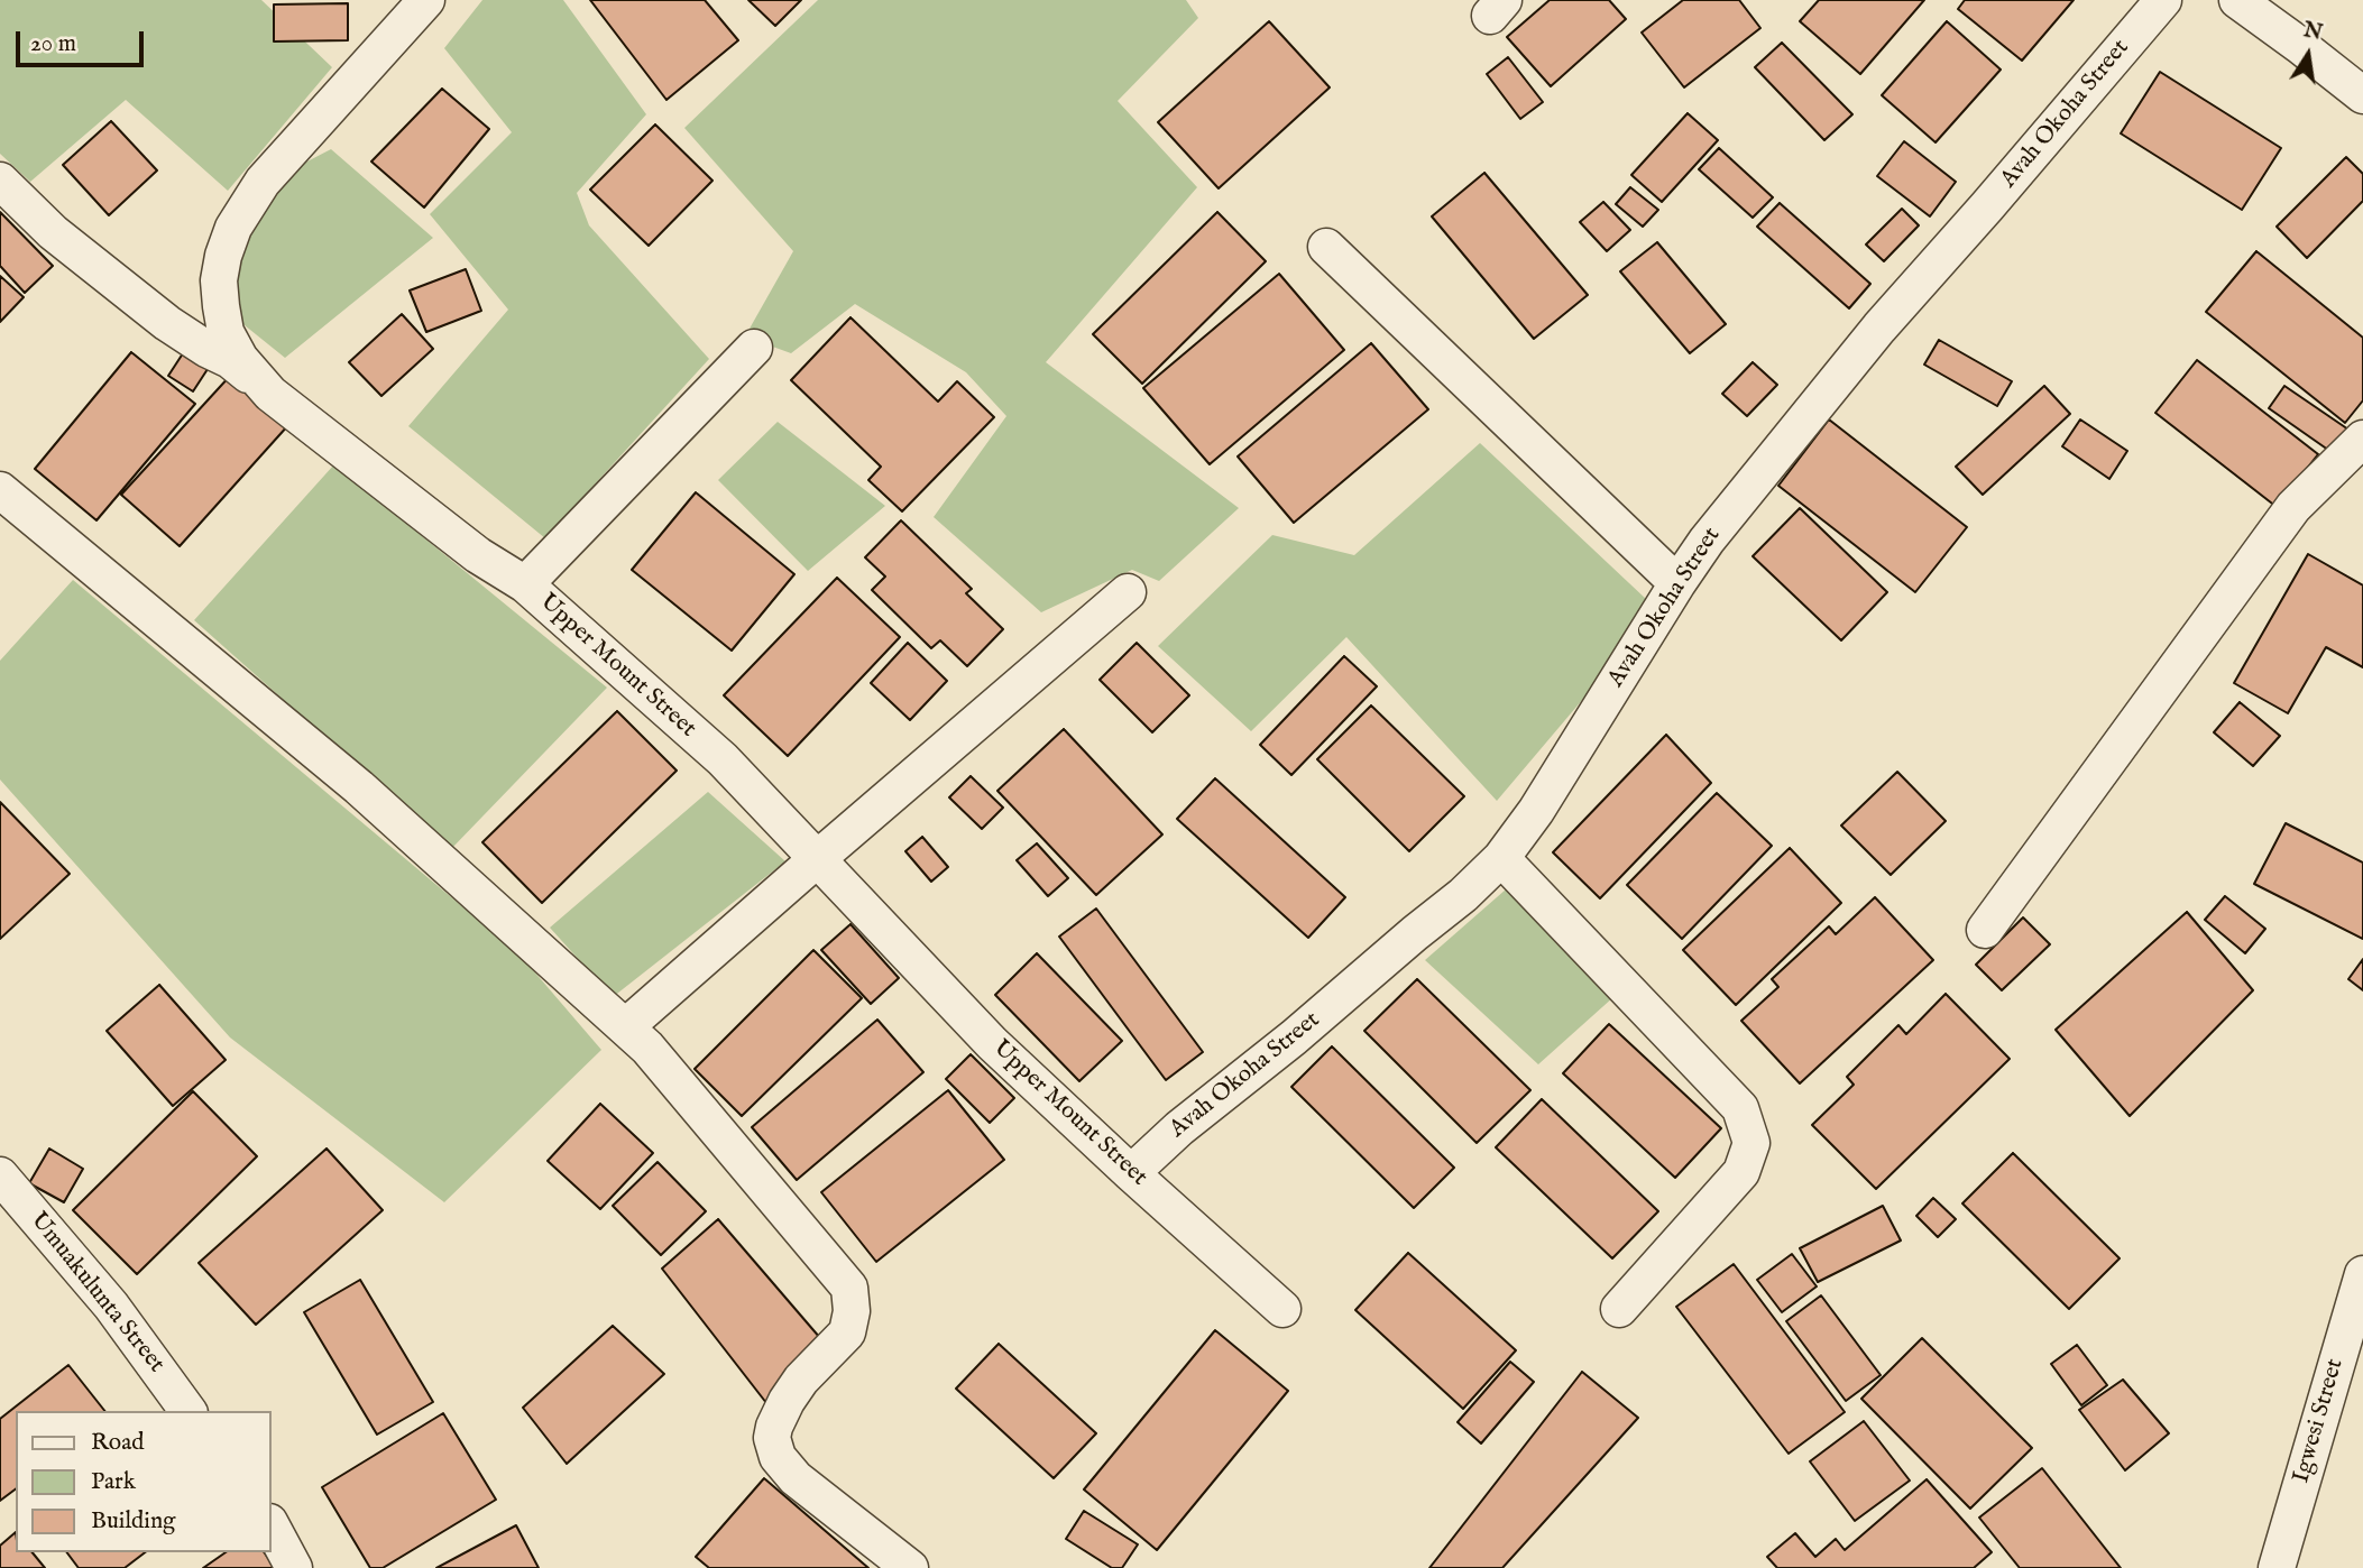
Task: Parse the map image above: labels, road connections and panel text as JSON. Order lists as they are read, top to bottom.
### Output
{
  "streets": {
    "street": [
      "Avah Okoha Street",
      "Upper Mount Street",
      "Umuakulunta Street",
      "Igwesi Street"
    ]
  },
  "crossings": [
    ["Avah Okoha Street", "Upper Mount Street"]
  ],
  "legend": ["Road", "Park", "Building"],
  "scale_bar": "20 m",
  "north": "top"
}
